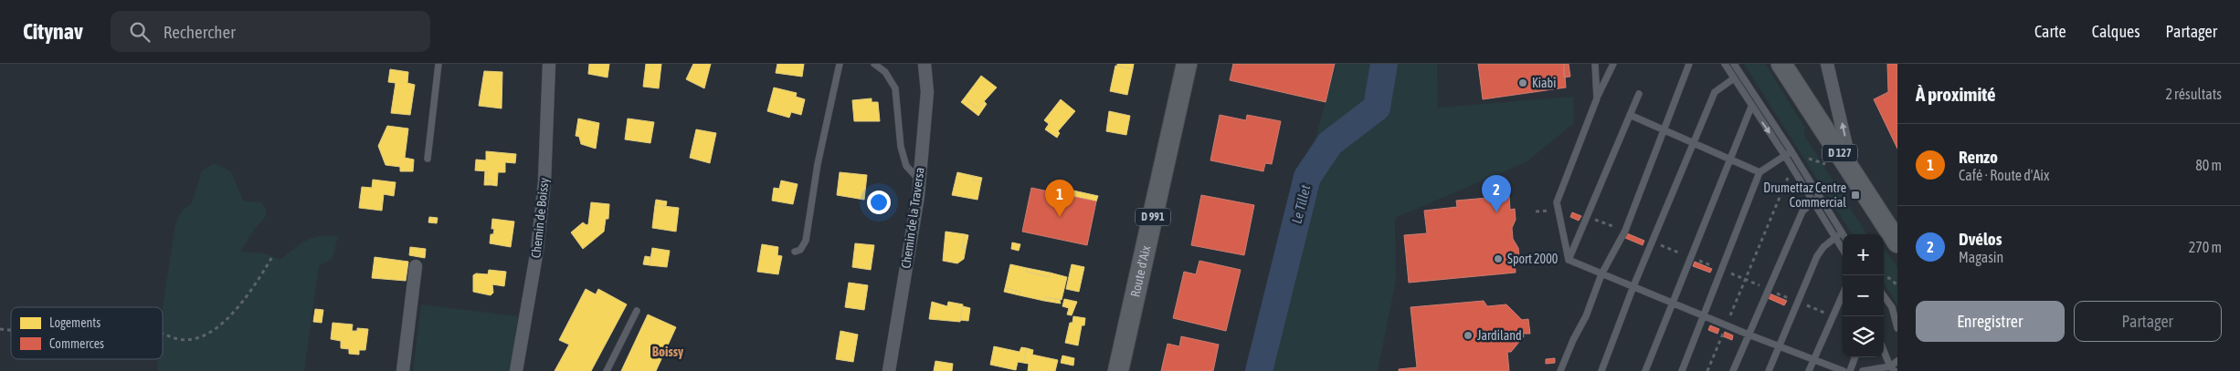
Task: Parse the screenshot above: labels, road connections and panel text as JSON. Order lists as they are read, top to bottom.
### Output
{
  "streets": {
    "main road": ["D 127", "D 991", "Route d'Aix"],
    "street": ["Chemin de Boissy", "Chemin de la Traversa"]
  },
  "districts": ["Boissy"],
  "water": ["Le Tillet"],
  "places": {
    "other": ["Kiabi", "Sport 2000", "Jardiland"],
    "transit": ["Drumettaz Centre Commercial"]
  },
  "legend": ["Logements", "Commerces"],
  "page": {
    "header": "Citynav",
    "search": "Rechercher",
    "nav": ["Carte", "Calques", "Partager"],
    "heading": ["À proximité", "2 résultats"],
    "list": [
      {
        "mark": "1",
        "name": "Renzo",
        "note": "Café · Route d'Aix",
        "value": "80 m"
      },
      {
        "mark": "2",
        "name": "Dvélos",
        "note": "Magasin",
        "value": "270 m"
      }
    ],
    "pins": ["2", "1"],
    "map_buttons": ["+", "−"],
    "buttons": ["Enregistrer", "Partager"]
  }
}
